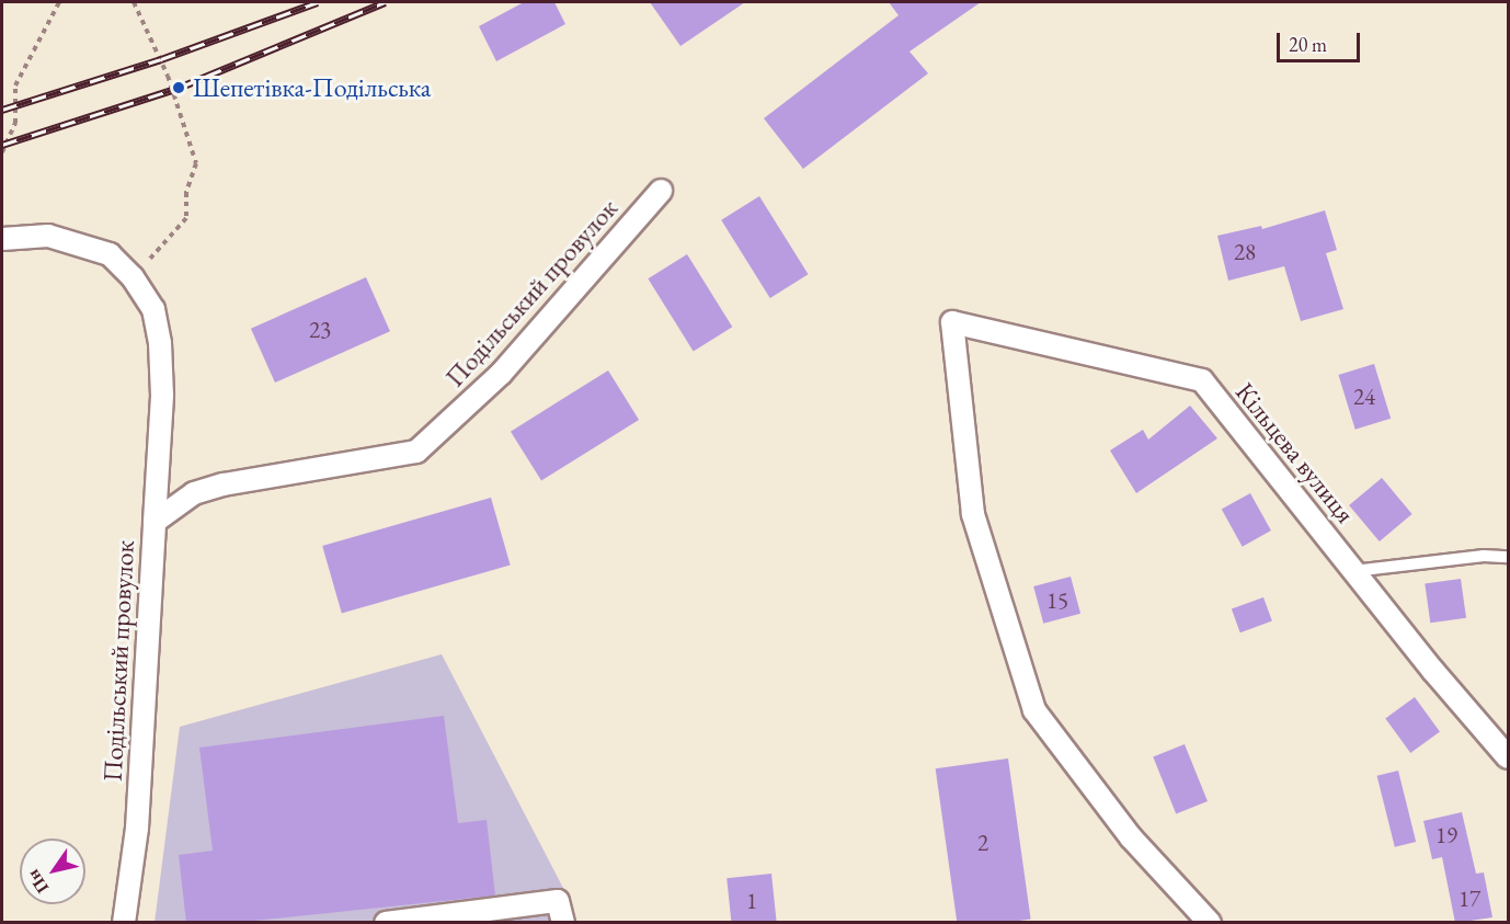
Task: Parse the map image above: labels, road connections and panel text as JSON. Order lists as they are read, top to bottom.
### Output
{
  "streets": {
    "street": ["Подільський провулок", "Кільцева вулиця"]
  },
  "places": ["Шепетівка-Подільська"],
  "house_numbers": [
    "28",
    "23",
    "24",
    "15",
    "19",
    "2",
    "17",
    "1"
  ],
  "scale_bar": "20 m",
  "north": "bottom left"
}
